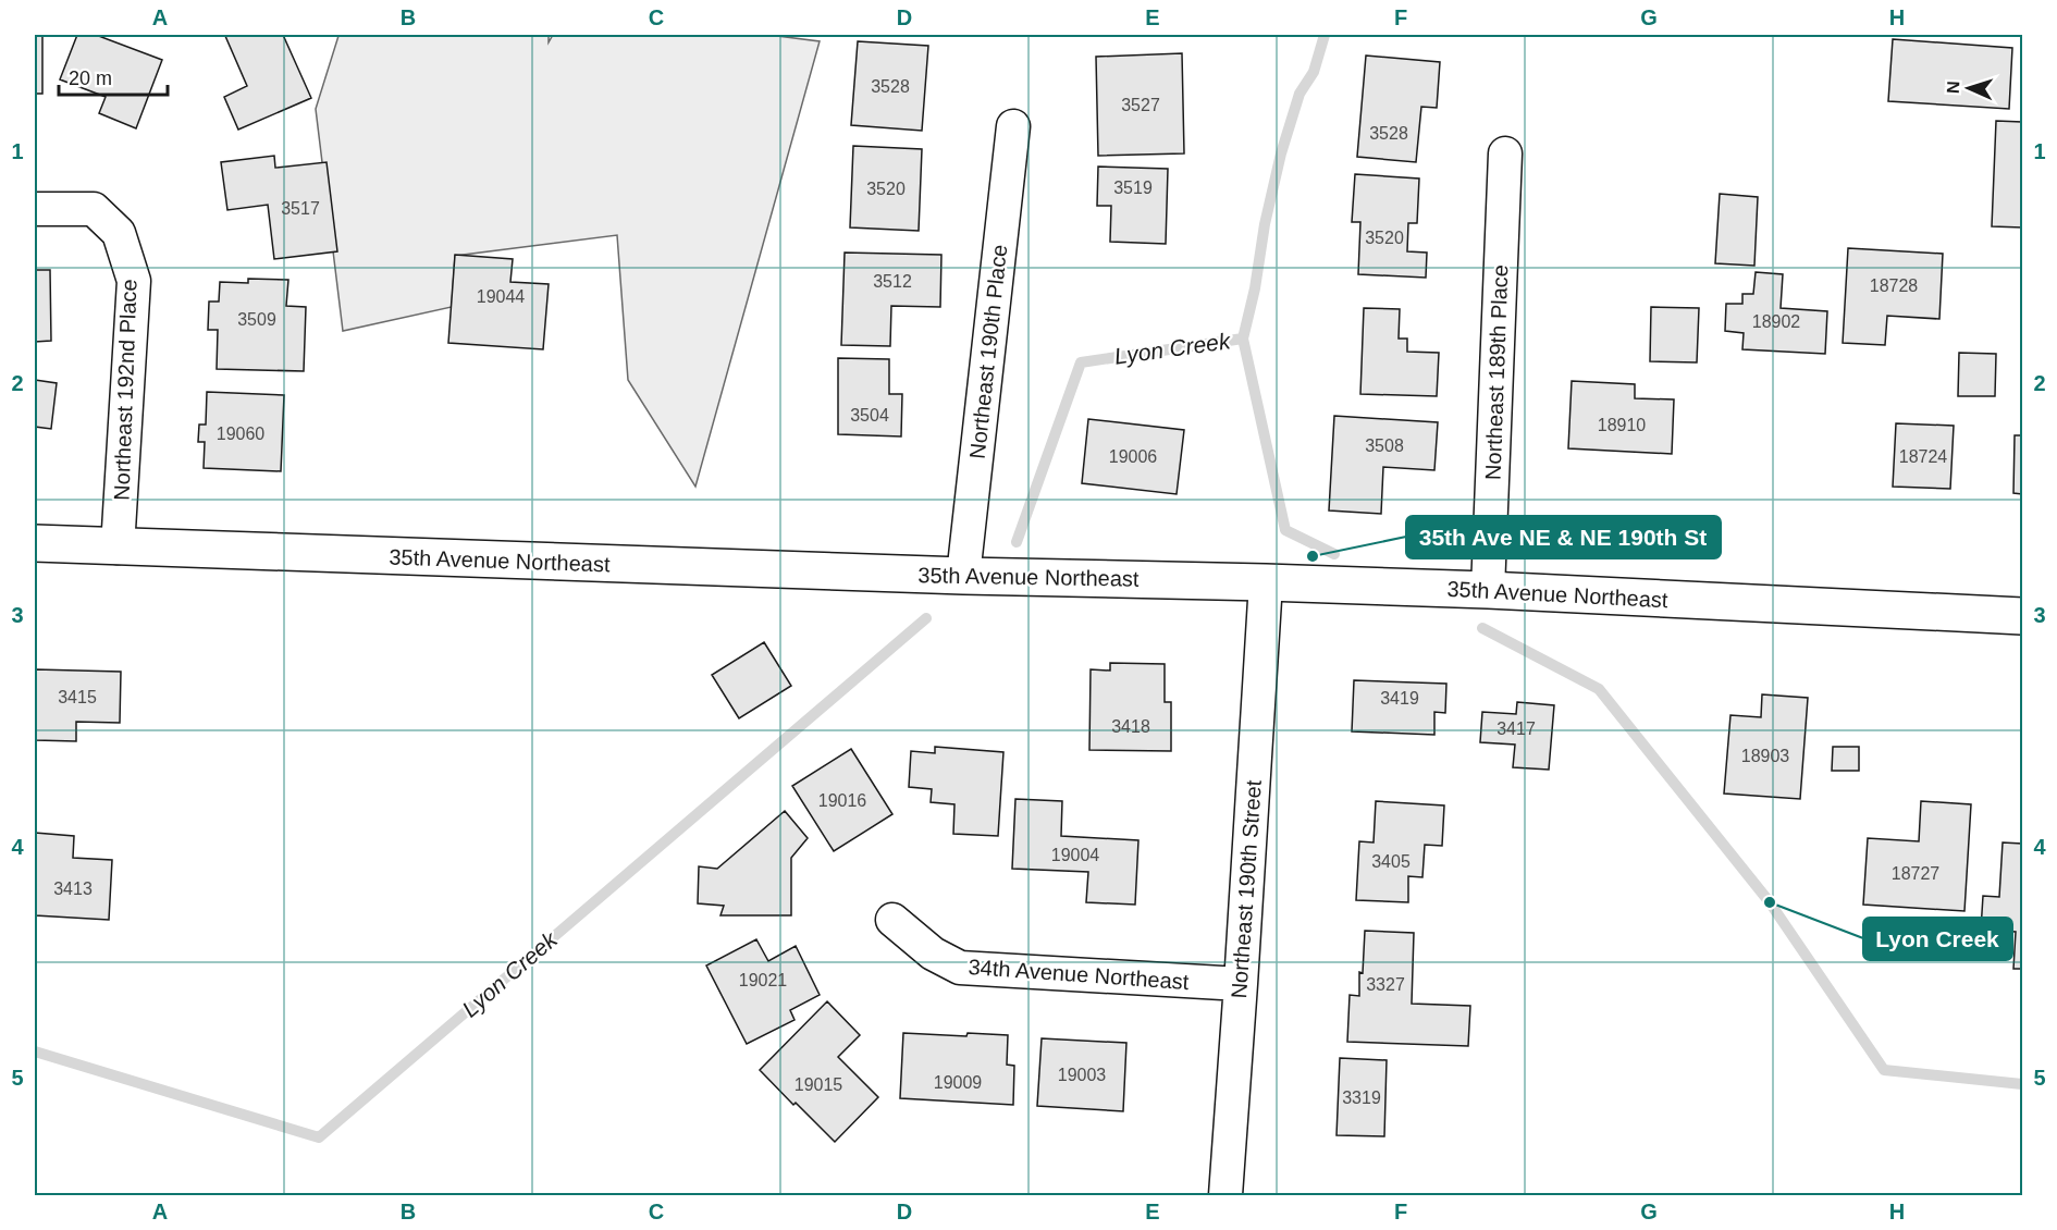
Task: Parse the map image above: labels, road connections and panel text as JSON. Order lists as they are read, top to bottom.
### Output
{
  "streets": {
    "street": [
      "Northeast 190th Place",
      "Northeast 189th Place",
      "Northeast 192nd Place",
      "35th Avenue Northeast",
      "Northeast 190th Street",
      "34th Avenue Northeast"
    ]
  },
  "crossings": [
    ["Northeast 190th Place", "35th Avenue Northeast"],
    ["Northeast 189th Place", "35th Avenue Northeast"],
    ["Northeast 192nd Place", "35th Avenue Northeast"],
    ["35th Avenue Northeast", "Northeast 190th Street"],
    ["Northeast 190th Street", "34th Avenue Northeast"]
  ],
  "water": ["Lyon Creek"],
  "places": ["35th Ave NE & NE 190th St", "Lyon Creek"],
  "house_numbers": [
    "3528",
    "3527",
    "3528",
    "3519",
    "3520",
    "3517",
    "3520",
    "3512",
    "18728",
    "19044",
    "3509",
    "18902",
    "3504",
    "18910",
    "19060",
    "3508",
    "19006",
    "18724",
    "3415",
    "3419",
    "3418",
    "3417",
    "18903",
    "19016",
    "19004",
    "3405",
    "18727",
    "3413",
    "19021",
    "3327",
    "19003",
    "19009",
    "19015",
    "3319"
  ],
  "scale_bar": "20 m",
  "north": "left",
  "grid": {
    "columns": [
      "A",
      "B",
      "C",
      "D",
      "E",
      "F",
      "G",
      "H"
    ],
    "rows": [
      "1",
      "2",
      "3",
      "4",
      "5"
    ]
  }
}
